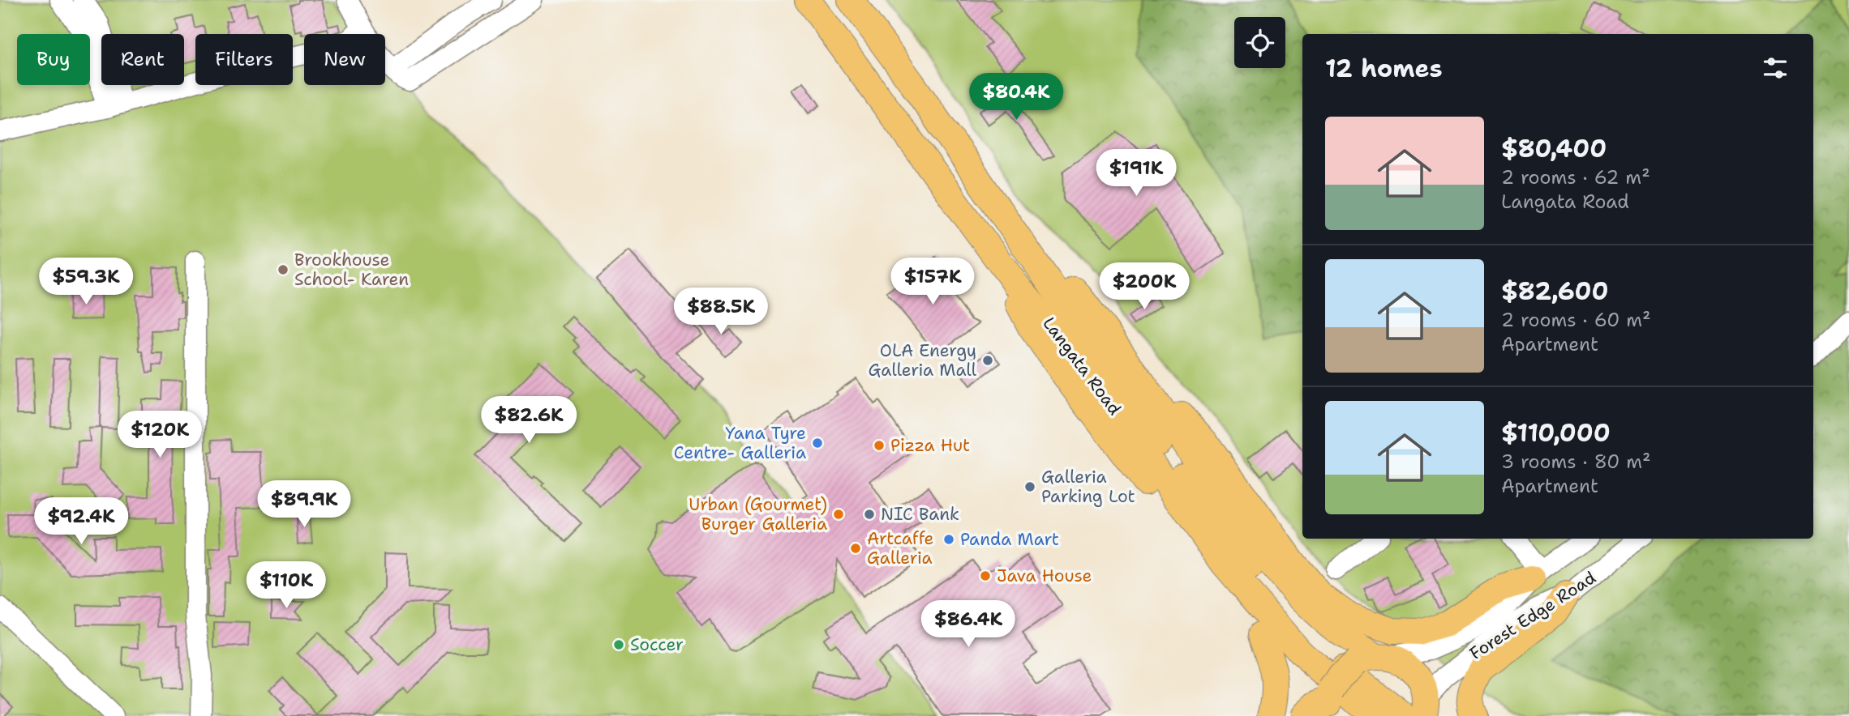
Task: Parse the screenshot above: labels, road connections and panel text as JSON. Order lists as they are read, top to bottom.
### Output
{
  "streets": {
    "main road": ["Langata Road"],
    "street": ["Forest Edge Road"]
  },
  "crossings": [
    ["Langata Road", "Forest Edge Road"]
  ],
  "places": [
    "Brookhouse School- Karen",
    "OLA Energy Galleria Mall",
    "Yana Tyre Centre- Galleria",
    "Pizza Hut",
    "Galleria Parking Lot",
    "Urban (Gourmet) Burger Galleria",
    "NIC Bank",
    "Panda Mart",
    "Artcaffe Galleria",
    "Java House",
    "Soccer"
  ],
  "page": {
    "chip": [
      "Buy",
      "Rent",
      "Filters",
      "New"
    ],
    "heading": "12 homes",
    "price": [
      "$80.4K",
      "$191K",
      "$59.3K",
      "$157K",
      "$200K",
      "$88.5K",
      "$82.6K",
      "$120K",
      "$89.9K",
      "$92.4K",
      "$110K",
      "$86.4K"
    ],
    "list": [
      {
        "name": "$80,400",
        "note": "2 rooms · 62 m² · Langata Road"
      },
      {
        "name": "$82,600",
        "note": "2 rooms · 60 m² · Apartment"
      },
      {
        "name": "$110,000",
        "note": "3 rooms · 80 m² · Apartment"
      }
    ]
  }
}
